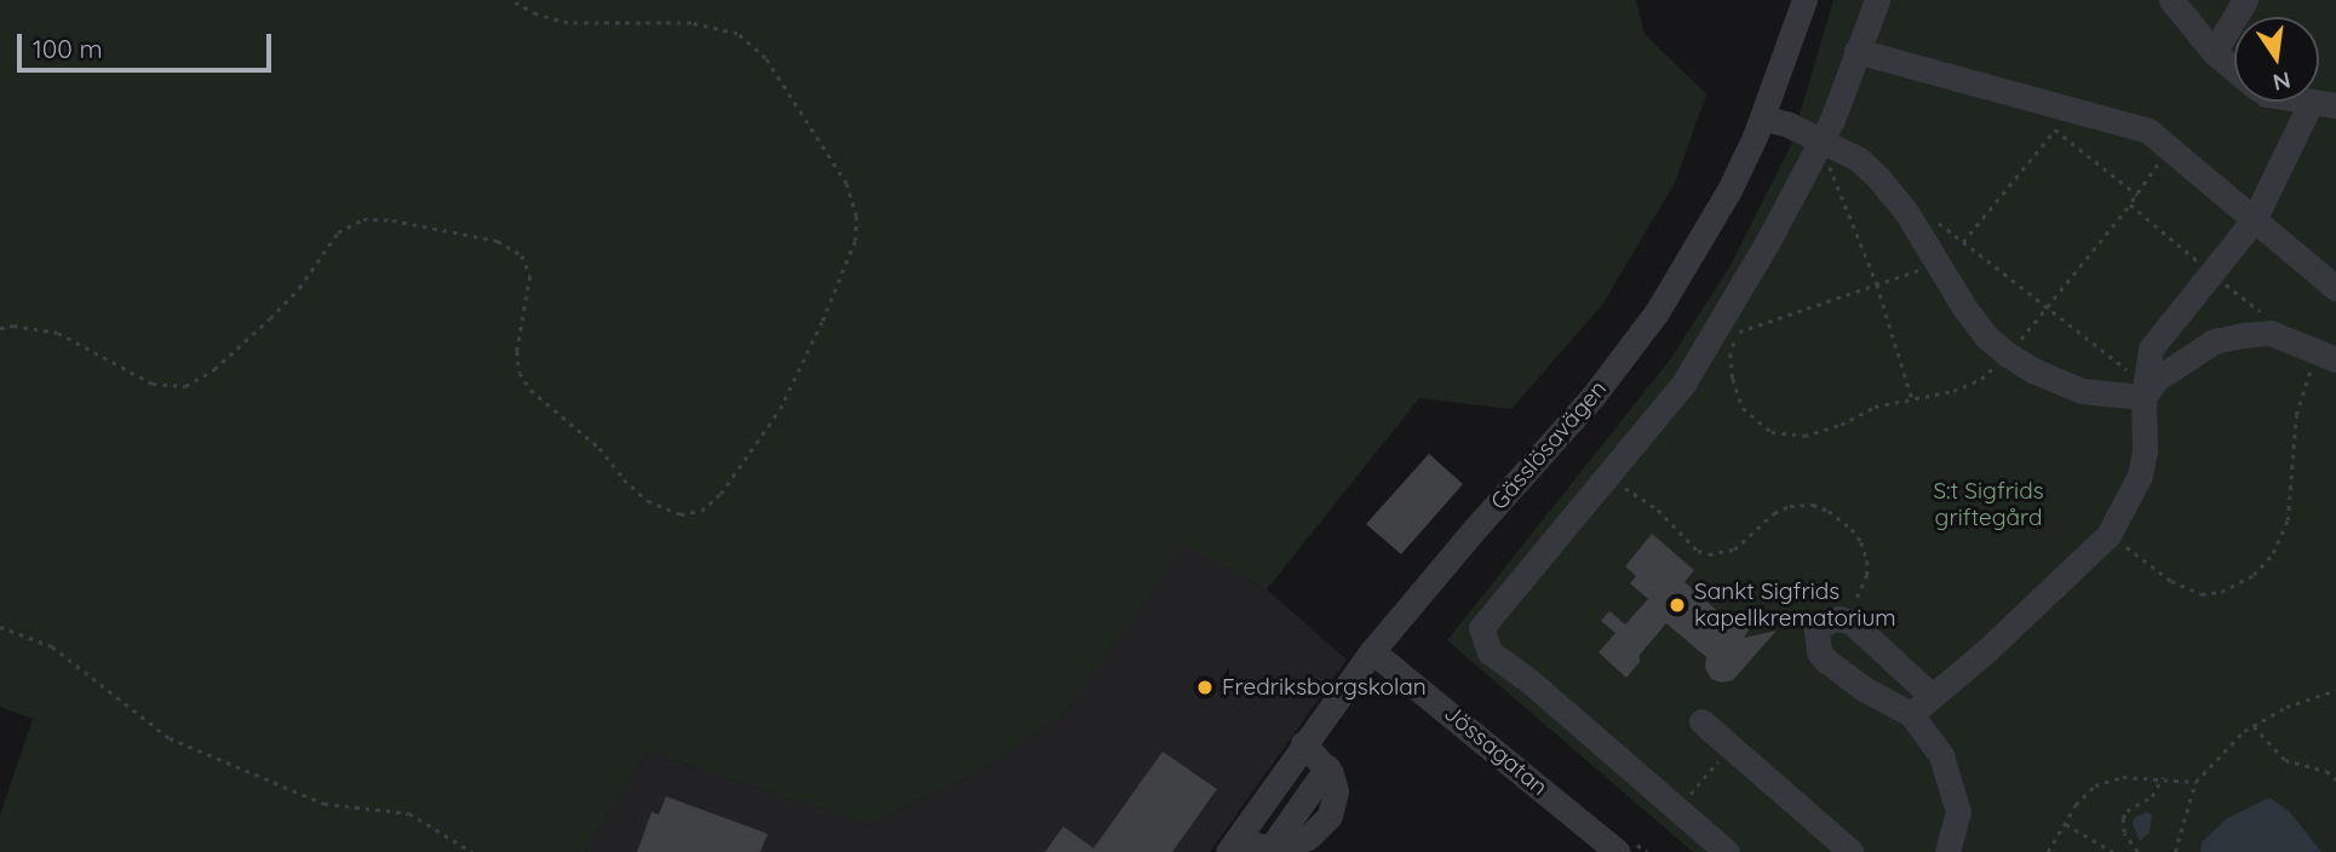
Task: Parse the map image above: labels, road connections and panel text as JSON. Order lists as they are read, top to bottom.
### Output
{
  "streets": {
    "street": ["Gässlösavägen", "Jössagatan"]
  },
  "crossings": [
    ["Gässlösavägen", "Jössagatan"]
  ],
  "parks": ["S:t Sigfrids griftegård"],
  "places": ["Sankt Sigfrids kapellkrematorium", "Fredriksborgskolan"],
  "scale_bar": "100 m",
  "north": "bottom"
}
